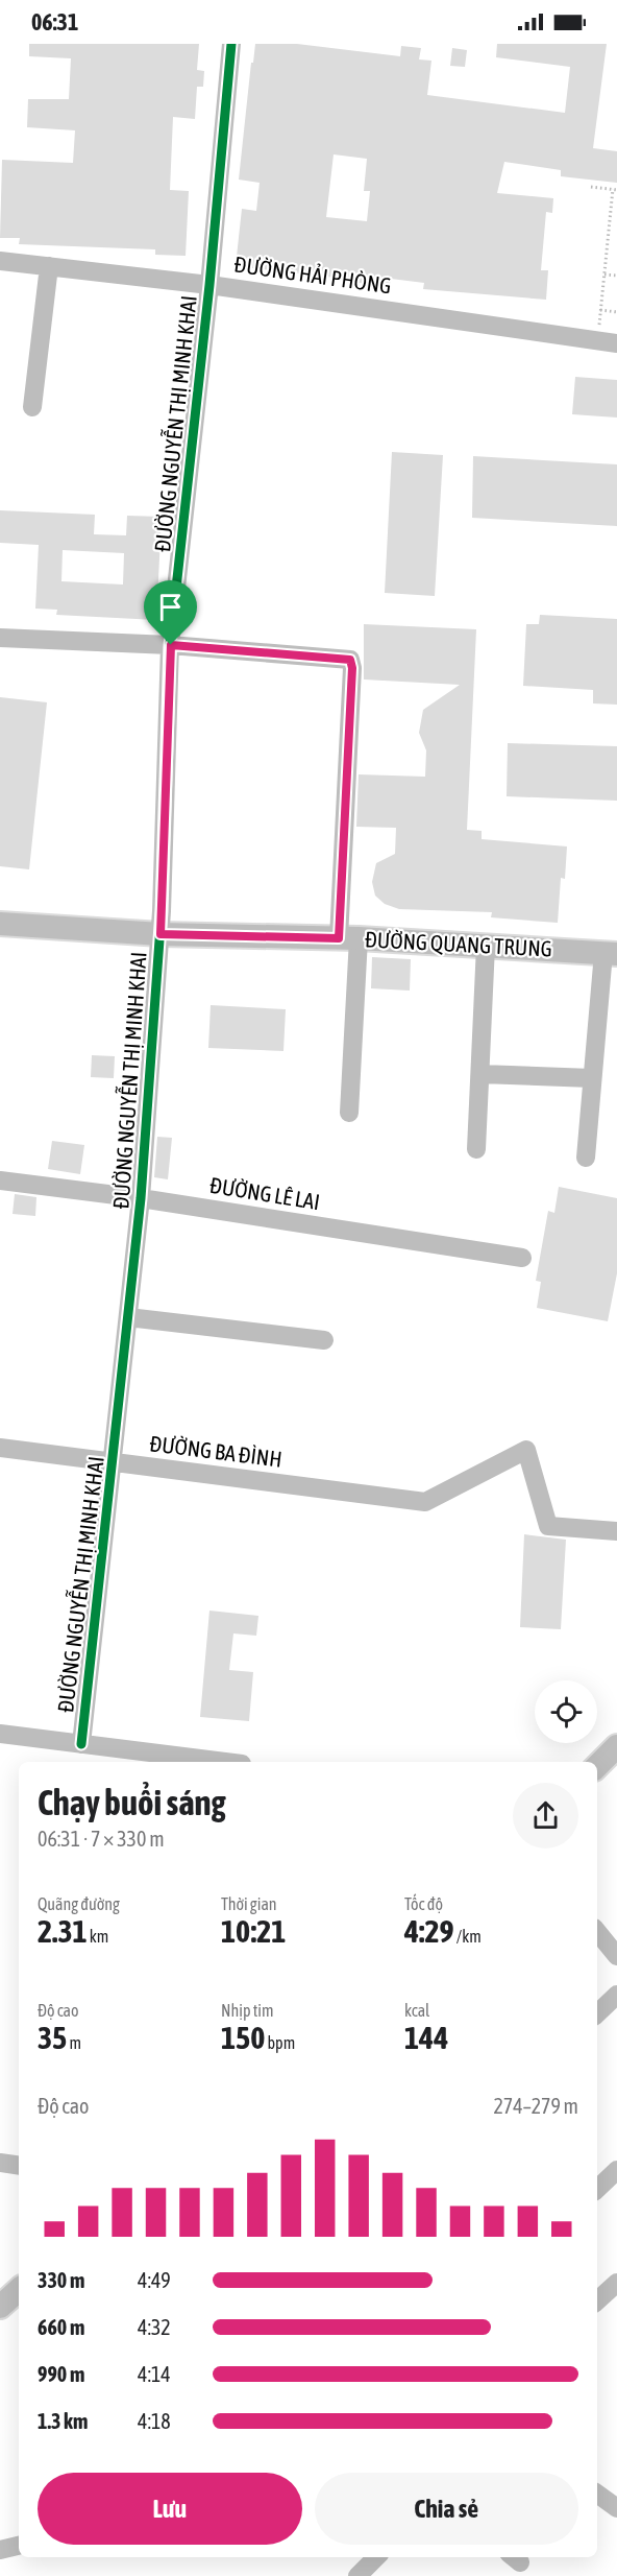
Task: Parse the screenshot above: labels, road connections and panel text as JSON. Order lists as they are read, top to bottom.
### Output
{
  "streets": {
    "main road": ["ĐƯỜNG QUANG TRUNG"],
    "street": [
      "ĐƯỜNG HẢI PHÒNG",
      "ĐƯỜNG NGUYỄN THỊ MINH KHAI",
      "ĐƯỜNG LÊ LAI",
      "ĐƯỜNG BA ĐÌNH"
    ]
  },
  "crossings": [
    ["ĐƯỜNG HẢI PHÒNG", "ĐƯỜNG NGUYỄN THỊ MINH KHAI"],
    ["ĐƯỜNG NGUYỄN THỊ MINH KHAI", "ĐƯỜNG QUANG TRUNG"],
    ["ĐƯỜNG NGUYỄN THỊ MINH KHAI", "ĐƯỜNG LÊ LAI"],
    ["ĐƯỜNG NGUYỄN THỊ MINH KHAI", "ĐƯỜNG BA ĐÌNH"]
  ],
  "page": {
    "status": "06:31",
    "heading": ["Chạy buổi sáng", "06:31 · 7 × 330 m"],
    "stats": [
      ["Quãng đường", "2.31 km"],
      ["Thời gian", "10:21"],
      ["Tốc độ", "4:29 /km"],
      ["Độ cao", "35 m"],
      ["Nhịp tim", "150 bpm"],
      ["kcal", "144"]
    ],
    "chart": ["Độ cao", "274–279 m"],
    "list": [
      {
        "name": "330 m",
        "note": "4:49"
      },
      {
        "name": "660 m",
        "note": "4:32"
      },
      {
        "name": "990 m",
        "note": "4:14"
      },
      {
        "name": "1.3 km",
        "note": "4:18"
      }
    ],
    "buttons": ["Lưu", "Chia sẻ"]
  }
}
